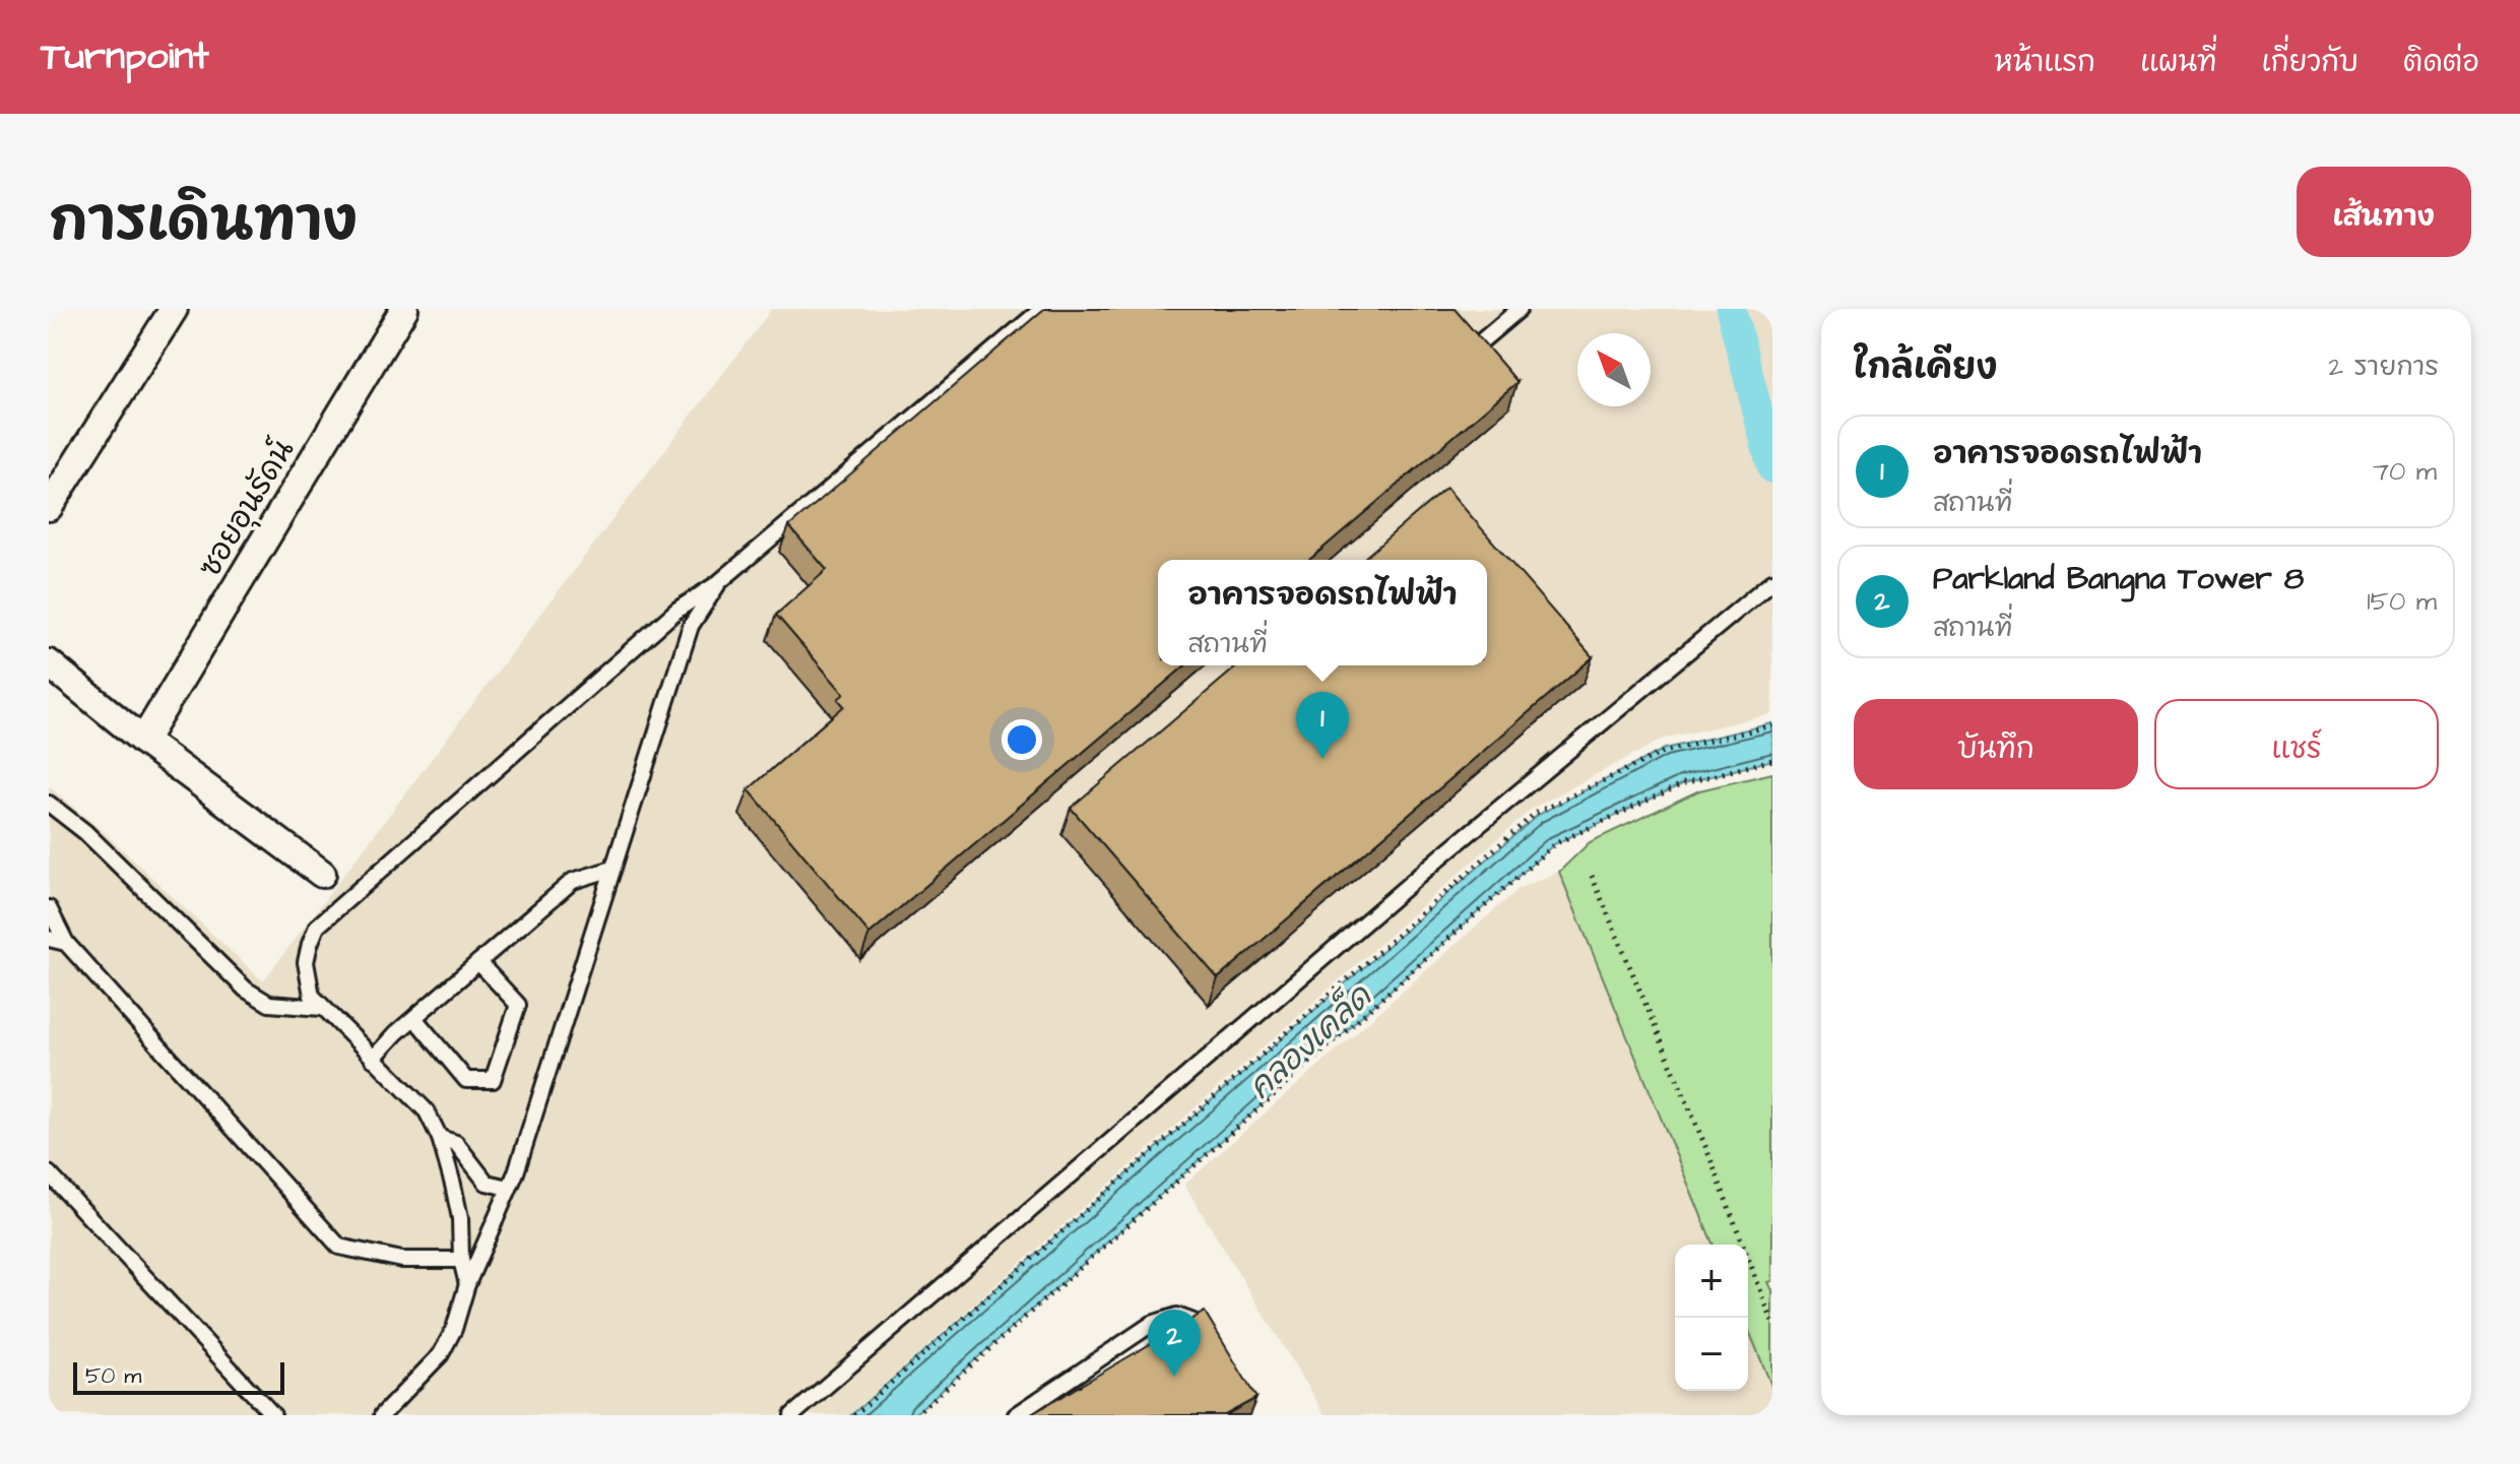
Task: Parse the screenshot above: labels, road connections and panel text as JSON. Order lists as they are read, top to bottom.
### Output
{
  "streets": {
    "street": ["ซอยอุนรัดน์"]
  },
  "water": ["คลองเคล็ด"],
  "scale_bar": "50 m",
  "north": "top left",
  "page": {
    "header": "Turnpoint",
    "nav": [
      "หน้าแรก",
      "แผนที่",
      "เกี่ยวกับ",
      "ติดต่อ"
    ],
    "title": "การเดินทาง",
    "buttons": [
      "เส้นทาง",
      ["บันทึก", "แชร์"]
    ],
    "heading": ["ใกล้เคียง", "2 รายการ"],
    "list": [
      {
        "mark": "1",
        "name": "อาคารจอดรถไฟฟ้า",
        "note": "สถานที่",
        "value": "70 m"
      },
      {
        "mark": "2",
        "name": "Parkland Bangna Tower 8",
        "note": "สถานที่",
        "value": "150 m"
      }
    ],
    "popup": ["อาคารจอดรถไฟฟ้า", "สถานที่"],
    "pins": ["1", "2"],
    "map_buttons": ["+", "−"],
    "scale": "50 m"
  }
}
